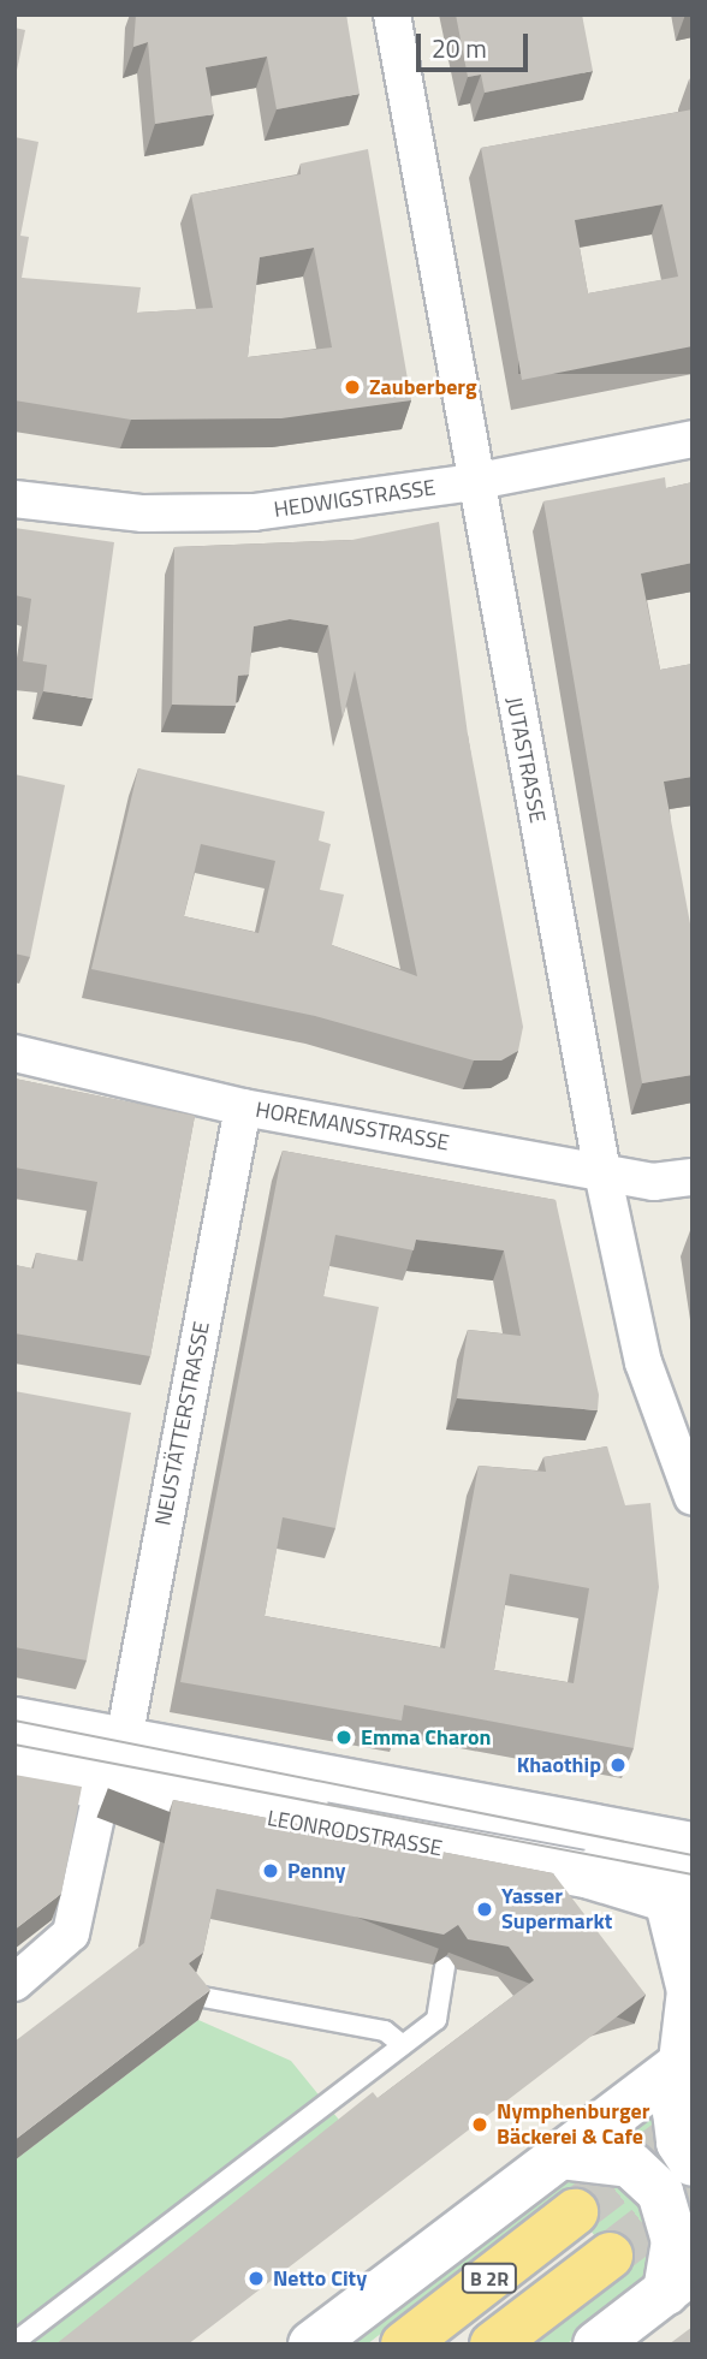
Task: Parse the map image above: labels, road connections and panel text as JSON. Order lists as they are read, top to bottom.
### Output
{
  "streets": {
    "highway": ["B 2R"],
    "main road": ["LEONRODSTRASSE"],
    "street": [
      "HEDWIGSTRASSE",
      "JUTASTRASSE",
      "HOREMANSSTRASSE",
      "NEUSTÄTTERSTRASSE"
    ]
  },
  "crossings": [
    ["HEDWIGSTRASSE", "JUTASTRASSE"],
    ["JUTASTRASSE", "HOREMANSSTRASSE"],
    ["HOREMANSSTRASSE", "NEUSTÄTTERSTRASSE"]
  ],
  "places": [
    "Zauberberg",
    "Emma Charon",
    "Khaothip",
    "Penny",
    "Yasser Supermarkt",
    "Nymphenburger Bäckerei & Cafe",
    "Netto City"
  ],
  "scale_bar": "20 m"
}
